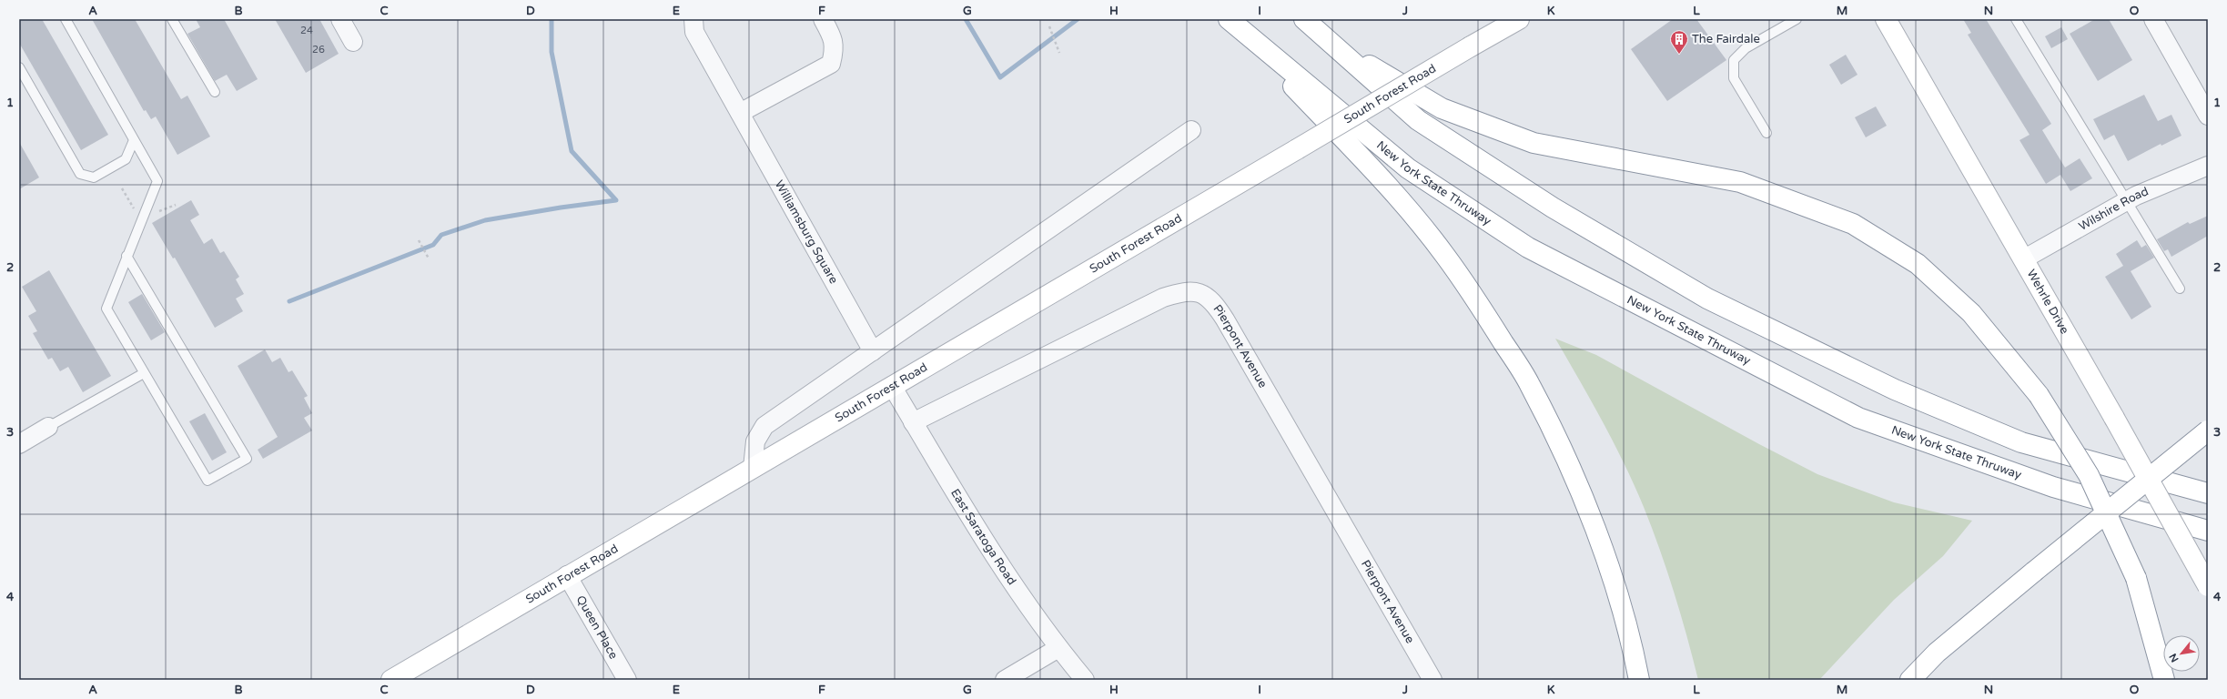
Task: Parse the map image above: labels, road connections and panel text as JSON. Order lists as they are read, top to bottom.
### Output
{
  "streets": {
    "main road": ["South Forest Road", "New York State Thruway", "Wehrle Drive"],
    "street": [
      "Wilshire Road",
      "Williamsburg Square",
      "Pierpont Avenue",
      "East Saratoga Road",
      "Queen Place"
    ]
  },
  "crossings": [
    ["South Forest Road", "East Saratoga Road"],
    ["South Forest Road", "Queen Place"],
    ["Wilshire Road", "Wehrle Drive"],
    ["Pierpont Avenue", "East Saratoga Road"]
  ],
  "places": {
    "building": ["The Fairdale"]
  },
  "house_numbers": ["24", "26"],
  "north": "bottom left",
  "grid": {
    "columns": [
      "A",
      "B",
      "C",
      "D",
      "E",
      "F",
      "G",
      "H",
      "I",
      "J",
      "K",
      "L",
      "M",
      "N",
      "O"
    ],
    "rows": [
      "1",
      "2",
      "3",
      "4"
    ]
  }
}
